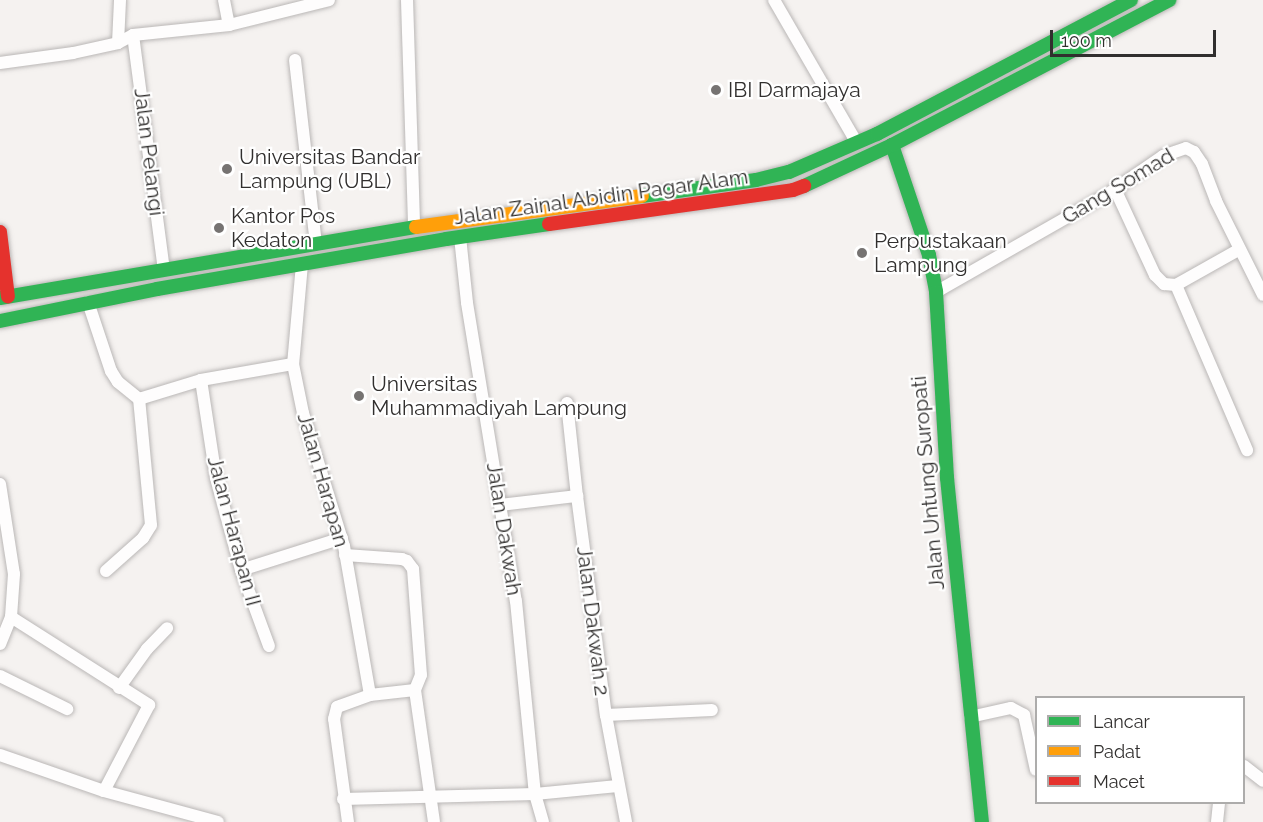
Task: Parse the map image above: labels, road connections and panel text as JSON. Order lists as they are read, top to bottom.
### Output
{
  "streets": {
    "main road": ["Jalan Zainal Abidin Pagar Alam", "Jalan Untung Suropati"],
    "street": [
      "Jalan Pelangi",
      "Gang Somad",
      "Jalan Harapan",
      "Jalan Dakwah",
      "Jalan Harapan II",
      "Jalan Dakwah 2"
    ]
  },
  "crossings": [
    ["Jalan Pelangi", "Jalan Zainal Abidin Pagar Alam"],
    ["Gang Somad", "Jalan Untung Suropati"],
    ["Jalan Zainal Abidin Pagar Alam", "Jalan Harapan"],
    ["Jalan Zainal Abidin Pagar Alam", "Jalan Untung Suropati"],
    ["Jalan Zainal Abidin Pagar Alam", "Jalan Dakwah"]
  ],
  "places": [
    "IBI Darmajaya",
    "Universitas Bandar Lampung (UBL)",
    "Kantor Pos Kedaton",
    "Perpustakaan Lampung",
    "Universitas Muhammadiyah Lampung"
  ],
  "legend": ["Lancar", "Padat", "Macet"],
  "scale_bar": "100 m"
}
